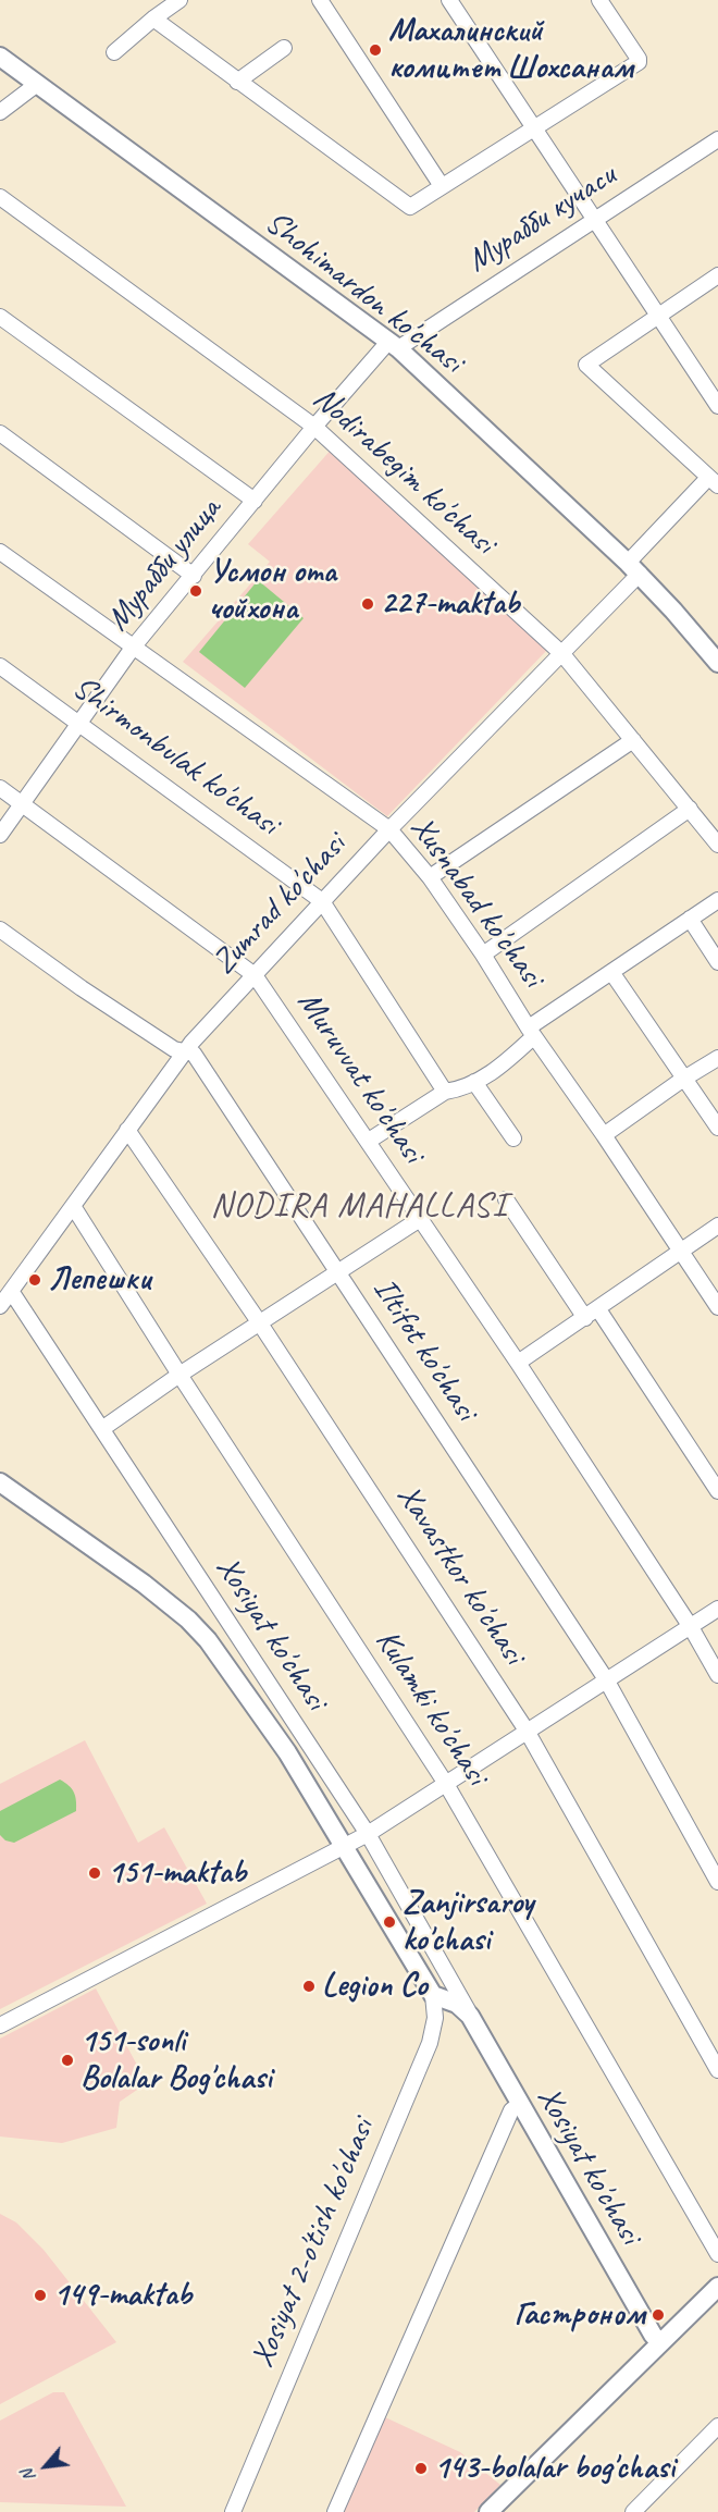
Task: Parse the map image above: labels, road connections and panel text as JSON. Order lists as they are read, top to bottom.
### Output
{
  "streets": {
    "main road": ["Shohimardon ko'chasi", "Xosiyat ko'chasi"],
    "street": [
      "Мурабби кучаси",
      "Nodirabegim ko'chasi",
      "Мурабби улица",
      "Shirmonbulak ko'chasi",
      "Xusnabad ko'chasi",
      "Zumrad ko'chasi",
      "Muruvvat ko'chasi",
      "Iltifot ko'chasi",
      "Xavastkor ko'chasi",
      "Kulamki ko'chasi",
      "Xosiyat 2-o'tish ko'chasi"
    ]
  },
  "crossings": [
    ["Мурабби кучаси", "Shohimardon ko'chasi"],
    ["Мурабби кучаси", "Мурабби улица"],
    ["Shohimardon ko'chasi", "Мурабби улица"],
    ["Shohimardon ko'chasi", "Zumrad ko'chasi"],
    ["Nodirabegim ko'chasi", "Мурабби улица"],
    ["Nodirabegim ko'chasi", "Zumrad ko'chasi"],
    ["Мурабби улица", "Shirmonbulak ko'chasi"],
    ["Мурабби улица", "Xusnabad ko'chasi"],
    ["Мурабби улица", "Muruvvat ko'chasi"],
    ["Shirmonbulak ko'chasi", "Zumrad ko'chasi"],
    ["Xusnabad ko'chasi", "Zumrad ko'chasi"],
    ["Zumrad ko'chasi", "Muruvvat ko'chasi"],
    ["Zumrad ko'chasi", "Iltifot ko'chasi"],
    ["Zumrad ko'chasi", "Xavastkor ko'chasi"],
    ["Zumrad ko'chasi", "Xosiyat ko'chasi"],
    ["Zumrad ko'chasi", "Kulamki ko'chasi"],
    ["Xosiyat ko'chasi", "Xosiyat 2-o'tish ko'chasi"]
  ],
  "districts": ["NODIRA MAHALLASI"],
  "places": [
    "Махалинский комитет Шохcанам",
    "Усмон ота чойхона",
    "227-maktab",
    "Лепешки",
    "151-maktab",
    "Zanjirsaroy ko'chasi",
    "Legion Co",
    "151-sonli Bolalar Bog'chasi",
    "149-maktab",
    "Гастроном",
    "143-bolalar bog'chasi"
  ],
  "north": "bottom left"
}
